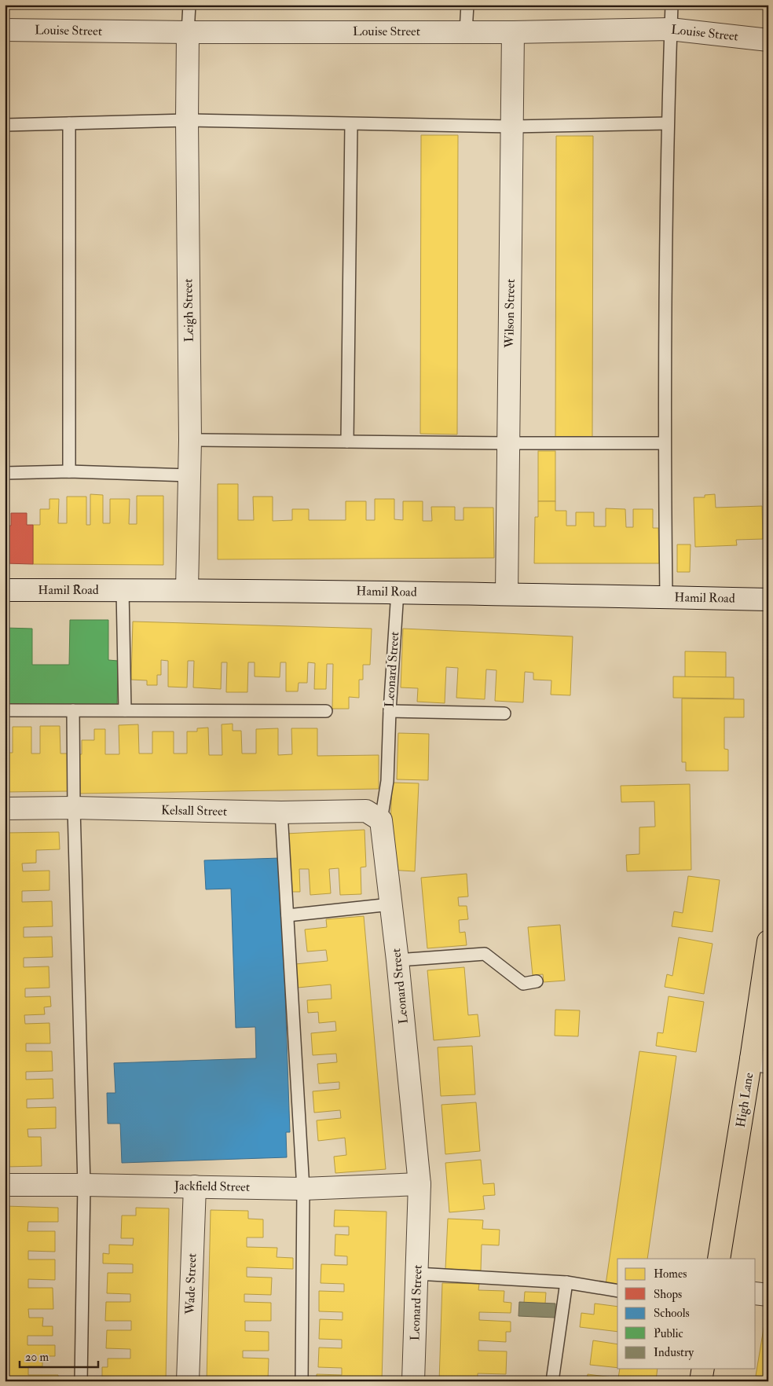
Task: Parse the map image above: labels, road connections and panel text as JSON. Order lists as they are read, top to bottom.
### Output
{
  "streets": {
    "main road": ["High Lane"],
    "street": [
      "Louise Street",
      "Leigh Street",
      "Wilson Street",
      "Hamil Road",
      "Leonard Street",
      "Kelsall Street",
      "Jackfield Street",
      "Wade Street"
    ]
  },
  "crossings": [
    ["Louise Street", "Leigh Street"],
    ["Louise Street", "Wilson Street"],
    ["Leigh Street", "Hamil Road"],
    ["Wilson Street", "Hamil Road"],
    ["Hamil Road", "Leonard Street"],
    ["Leonard Street", "Kelsall Street"],
    ["Leonard Street", "Jackfield Street"],
    ["Jackfield Street", "Wade Street"]
  ],
  "legend": [
    "Homes",
    "Shops",
    "Schools",
    "Public",
    "Industry"
  ],
  "scale_bar": "20 m"
}
